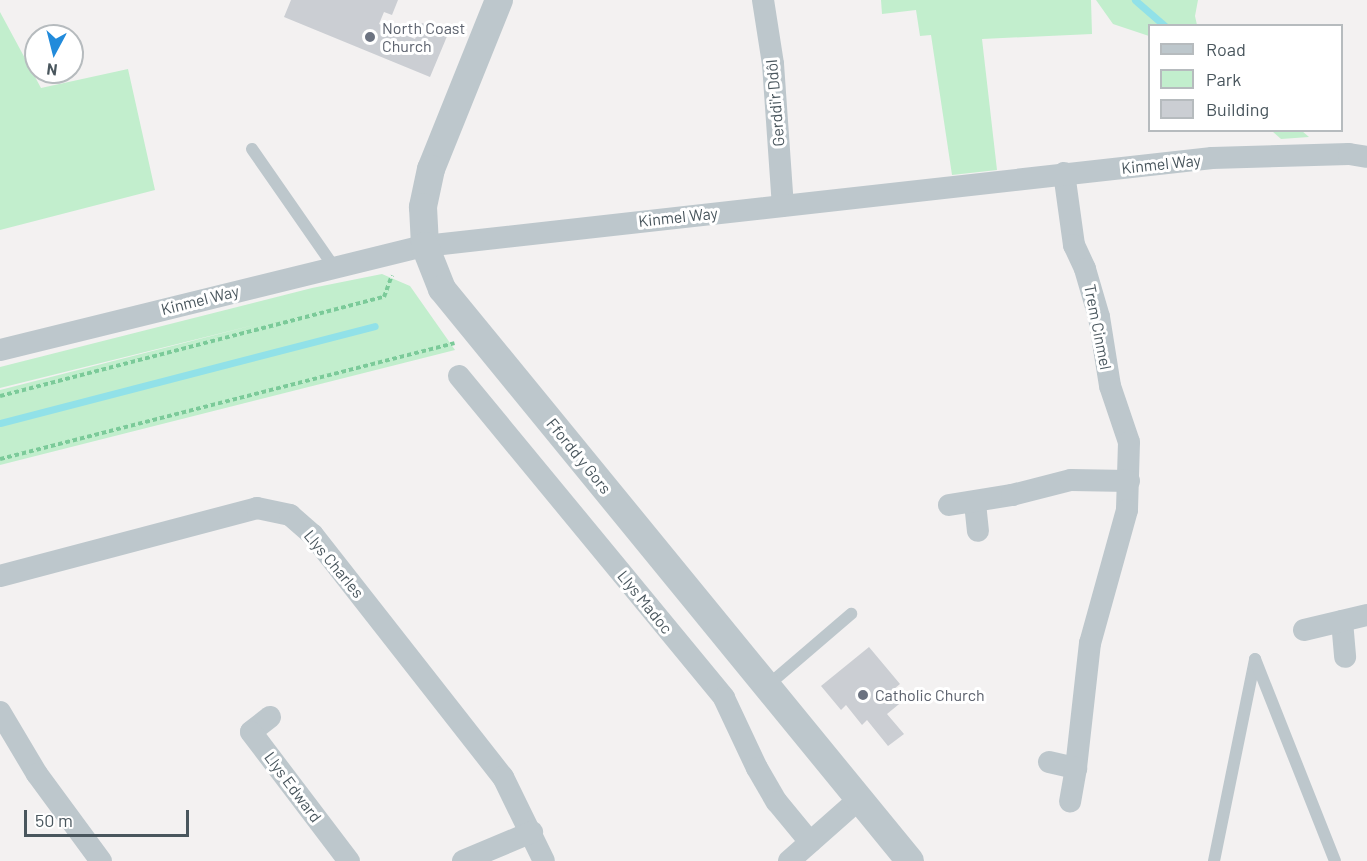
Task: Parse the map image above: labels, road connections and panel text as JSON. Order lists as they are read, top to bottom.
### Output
{
  "streets": {
    "street": [
      "Gerddi'r Ddôl",
      "Kinmel Way",
      "Trem Cinmel",
      "Ffordd y Gors",
      "Llys Charles",
      "Llys Madoc",
      "Llys Edward"
    ]
  },
  "crossings": [
    ["Gerddi'r Ddôl", "Kinmel Way"],
    ["Kinmel Way", "Trem Cinmel"],
    ["Kinmel Way", "Ffordd y Gors"]
  ],
  "places": ["North Coast Church", "Catholic Church"],
  "legend": ["Road", "Park", "Building"],
  "scale_bar": "50 m",
  "north": "bottom"
}
